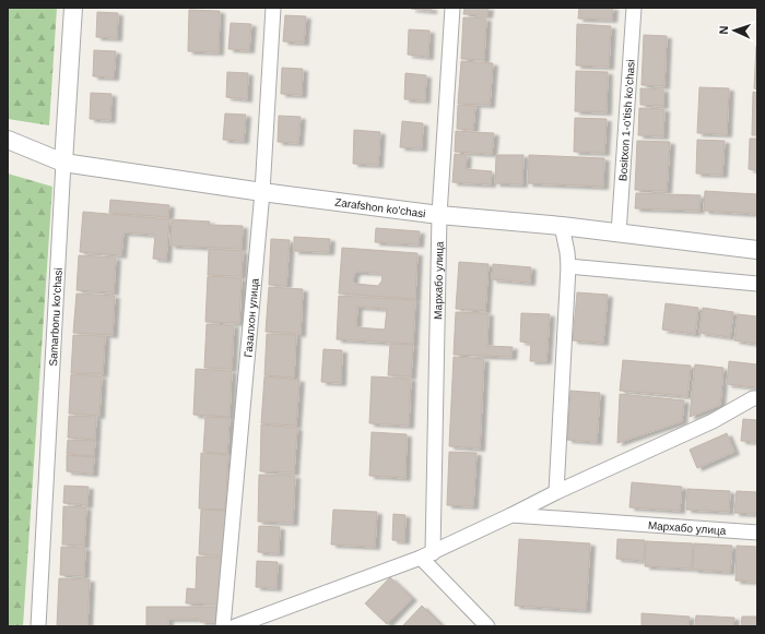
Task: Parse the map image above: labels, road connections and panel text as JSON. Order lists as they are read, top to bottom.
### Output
{
  "streets": {
    "street": [
      "Bositxon 1-o'tish ko'chasi",
      "Zarafshon ko'chasi",
      "Мархабо улица",
      "Samarbonu ko'chasi",
      "Газалхон улица"
    ]
  },
  "crossings": [
    ["Bositxon 1-o'tish ko'chasi", "Zarafshon ko'chasi"],
    ["Zarafshon ko'chasi", "Мархабо улица"],
    ["Zarafshon ko'chasi", "Samarbonu ko'chasi"],
    ["Zarafshon ko'chasi", "Газалхон улица"]
  ],
  "north": "left"
}
